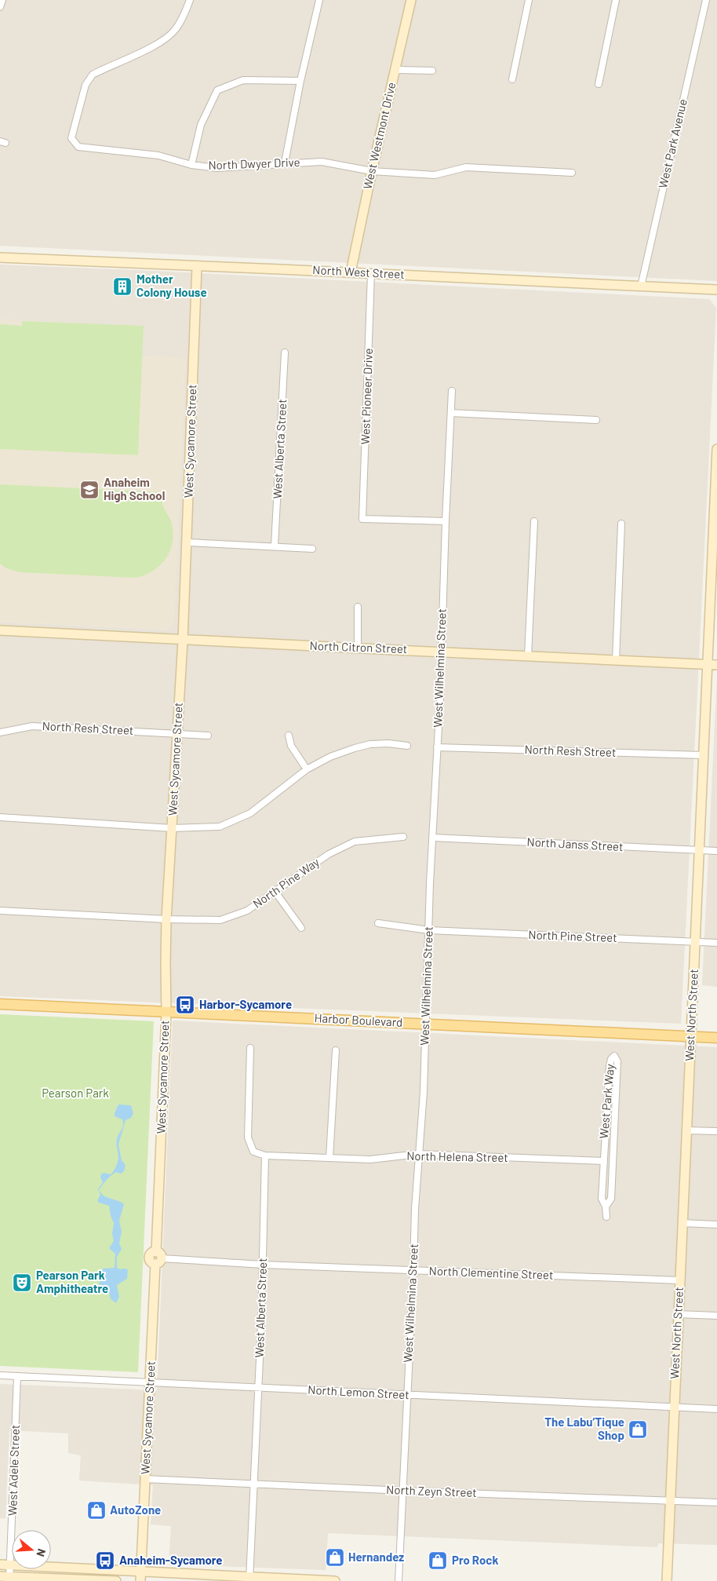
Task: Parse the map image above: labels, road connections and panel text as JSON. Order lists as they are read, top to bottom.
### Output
{
  "streets": {
    "main road": ["Harbor Boulevard"],
    "street": [
      "West Westmont Drive",
      "West Park Avenue",
      "North Dwyer Drive",
      "North West Street",
      "West Pioneer Drive",
      "West Sycamore Street",
      "West Alberta Street",
      "North Citron Street",
      "West Wilhelmina Street",
      "North Resh Street",
      "North Janss Street",
      "North Pine Way",
      "North Pine Street",
      "West North Street",
      "West Park Way",
      "North Helena Street",
      "North Clementine Street",
      "North Lemon Street",
      "West Adele Street",
      "North Zeyn Street"
    ]
  },
  "crossings": [
    ["West Westmont Drive", "North Dwyer Drive"],
    ["West Westmont Drive", "North West Street"],
    ["West Park Avenue", "North West Street"],
    ["North West Street", "West Pioneer Drive"],
    ["North West Street", "West Sycamore Street"],
    ["West Pioneer Drive", "West Wilhelmina Street"],
    ["West Sycamore Street", "North Citron Street"],
    ["West Sycamore Street", "North Resh Street"],
    ["West Sycamore Street", "North Pine Way"],
    ["West Sycamore Street", "Harbor Boulevard"],
    ["West Sycamore Street", "North Clementine Street"],
    ["West Sycamore Street", "North Lemon Street"],
    ["West Sycamore Street", "North Zeyn Street"],
    ["West Alberta Street", "North Helena Street"],
    ["West Alberta Street", "North Clementine Street"],
    ["West Alberta Street", "North Lemon Street"],
    ["West Alberta Street", "North Zeyn Street"],
    ["North Citron Street", "West Wilhelmina Street"],
    ["North Citron Street", "West North Street"],
    ["West Wilhelmina Street", "North Resh Street"],
    ["West Wilhelmina Street", "North Janss Street"],
    ["West Wilhelmina Street", "North Pine Street"],
    ["West Wilhelmina Street", "Harbor Boulevard"],
    ["West Wilhelmina Street", "North Helena Street"],
    ["West Wilhelmina Street", "North Clementine Street"],
    ["West Wilhelmina Street", "North Lemon Street"],
    ["West Wilhelmina Street", "North Zeyn Street"],
    ["North Resh Street", "West North Street"],
    ["North Janss Street", "West North Street"],
    ["North Pine Street", "West North Street"],
    ["West North Street", "Harbor Boulevard"],
    ["West North Street", "North Clementine Street"],
    ["West North Street", "North Lemon Street"],
    ["West North Street", "North Zeyn Street"],
    ["West Park Way", "North Helena Street"],
    ["North Lemon Street", "West Adele Street"]
  ],
  "parks": ["Pearson Park"],
  "places": {
    "building": ["Mother Colony House"],
    "school or university": ["Anaheim High School"],
    "bus stop": ["Harbor-Sycamore", "Anaheim-Sycamore"],
    "theatre": ["Pearson Park Amphitheatre"],
    "shop": [
      "The Labu’Tique Shop",
      "AutoZone",
      "Hernandez",
      "Pro Rock"
    ]
  },
  "north": "right"
}
